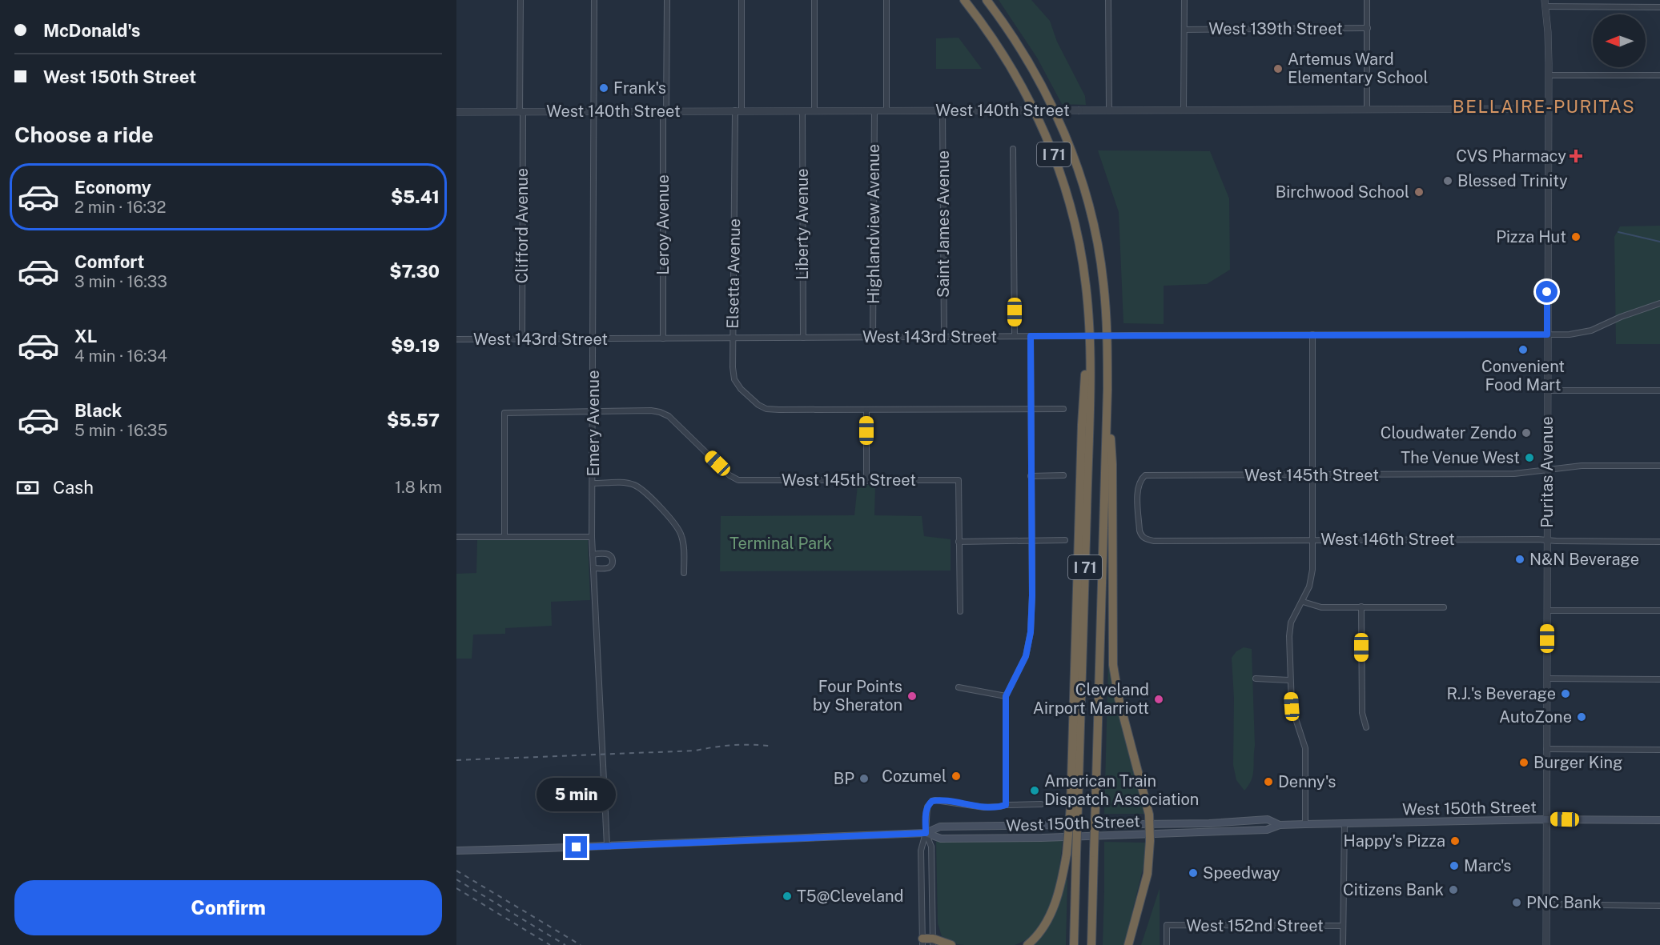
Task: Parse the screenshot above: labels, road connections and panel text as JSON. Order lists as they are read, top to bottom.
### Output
{
  "streets": {
    "highway": ["I 71"],
    "main road": ["West 150th Street"],
    "street": [
      "West 139th Street",
      "West 140th Street",
      "Liberty Avenue",
      "Highlandview Avenue",
      "Saint James Avenue",
      "Leroy Avenue",
      "Clifford Avenue",
      "Elsetta Avenue",
      "West 143rd Street",
      "Emery Avenue",
      "Puritas Avenue",
      "West 145th Street",
      "West 146th Street",
      "West 152nd Street"
    ]
  },
  "crossings": [
    ["West 140th Street", "Liberty Avenue"],
    ["West 140th Street", "Highlandview Avenue"],
    ["West 140th Street", "Saint James Avenue"],
    ["West 140th Street", "Leroy Avenue"],
    ["West 140th Street", "Clifford Avenue"],
    ["West 140th Street", "Elsetta Avenue"],
    ["West 140th Street", "Emery Avenue"],
    ["West 140th Street", "Puritas Avenue"],
    ["Liberty Avenue", "West 143rd Street"],
    ["Highlandview Avenue", "West 143rd Street"],
    ["Saint James Avenue", "West 143rd Street"],
    ["Leroy Avenue", "West 143rd Street"],
    ["Clifford Avenue", "West 143rd Street"],
    ["Elsetta Avenue", "West 143rd Street"],
    ["West 143rd Street", "Emery Avenue"],
    ["West 143rd Street", "Puritas Avenue"],
    ["Emery Avenue", "West 145th Street"],
    ["Emery Avenue", "West 150th Street"],
    ["Puritas Avenue", "West 145th Street"],
    ["Puritas Avenue", "West 146th Street"],
    ["Puritas Avenue", "West 150th Street"],
    ["West 145th Street", "West 146th Street"]
  ],
  "districts": ["BELLAIRE-PURITAS"],
  "parks": ["Terminal Park"],
  "places": {
    "other": [
      "Artemus Ward Elementary School",
      "Frank's",
      "Blessed Trinity",
      "Birchwood School",
      "Pizza Hut",
      "Convenient Food Mart",
      "Cloudwater Zendo",
      "The Venue West",
      "N&N Beverage",
      "R.J.'s Beverage",
      "Four Points by Sheraton",
      "Cleveland Airport Marriott",
      "AutoZone",
      "Burger King",
      "Cozumel",
      "BP",
      "Denny's",
      "American Train Dispatch Association",
      "Happy's Pizza",
      "Marc's",
      "Speedway",
      "Citizens Bank",
      "T5@Cleveland",
      "PNC Bank"
    ],
    "health": ["CVS Pharmacy"]
  },
  "north": "left",
  "page": {
    "banner": ["McDonald's", "West 150th Street"],
    "heading": "Choose a ride",
    "list": [
      {
        "name": "Economy",
        "note": "2 min · 16:32",
        "value": "$5.41"
      },
      {
        "name": "Comfort",
        "note": "3 min · 16:33",
        "value": "$7.30"
      },
      {
        "name": "XL",
        "note": "4 min · 16:34",
        "value": "$9.19"
      },
      {
        "name": "Black",
        "note": "5 min · 16:35",
        "value": "$5.57"
      }
    ],
    "pay": ["Cash", "1.8 km"],
    "bubble": "5 min",
    "buttons": "Confirm"
  }
}
